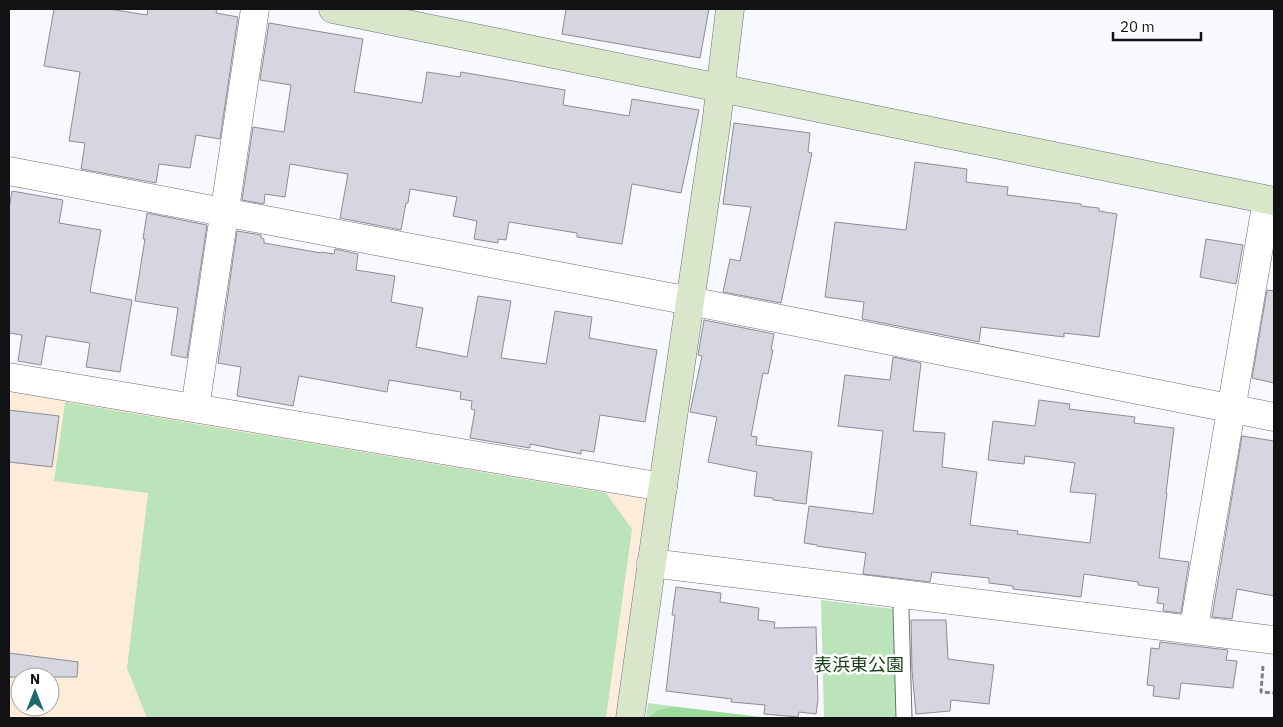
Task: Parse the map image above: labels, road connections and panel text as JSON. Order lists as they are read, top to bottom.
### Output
{
  "parks": ["表浜東公園"],
  "scale_bar": "20 m",
  "north": "top"
}
